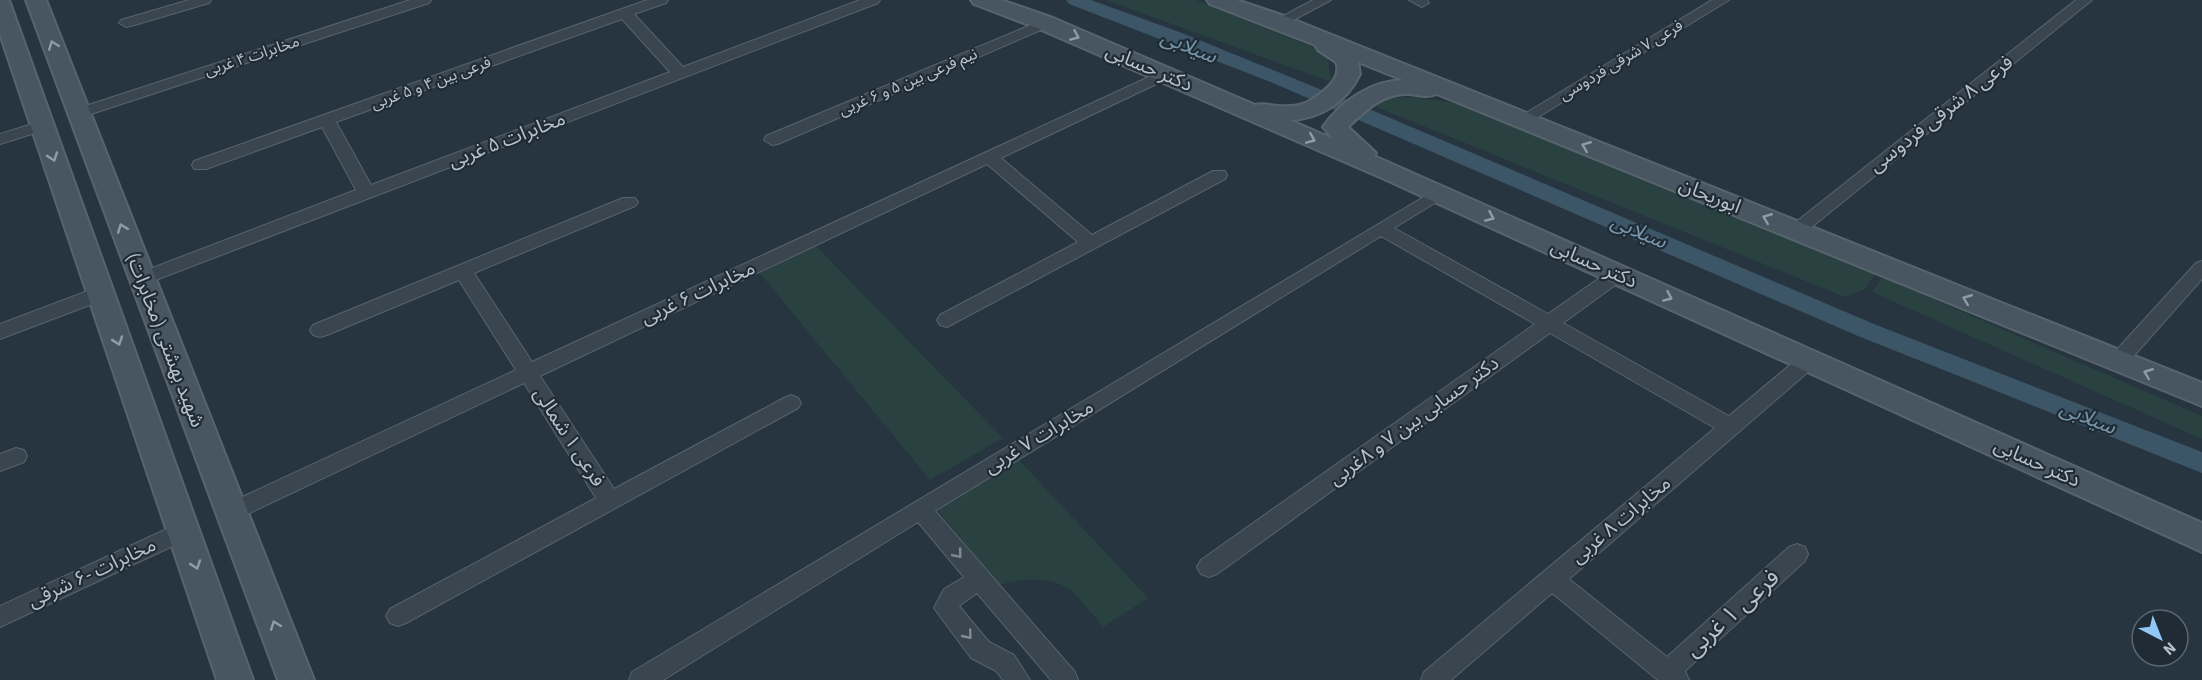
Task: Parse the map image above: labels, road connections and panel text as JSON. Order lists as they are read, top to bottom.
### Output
{
  "streets": {
    "main road": ["دکتر حسابی", "ابوریحان", "شهید بهشتی (مخابرات)"],
    "street": [
      "مخابرات ۴ غربی",
      "فرعی ۷ شرقی فردوسی",
      "نیم فرعی بین ۵ و ۶ غربی",
      "فرعی بین ۴ و ۵ غربی",
      "فرعی ۸ شرقی فردوسی",
      "مخابرات ۵ غربی",
      "مخابرات ۶ غربی",
      "دکتر حسابی بین ۷ و ۸غربی",
      "فرعی ۱ شمالی",
      "مخابرات ۷ غربی",
      "مخابرات ۸ غربی",
      "مخابرات -۶ شرقی",
      "فرعی ۱ غربی"
    ]
  },
  "crossings": [
    ["مخابرات ۴ غربی", "شهید بهشتی (مخابرات)"],
    ["فرعی ۷ شرقی فردوسی", "ابوریحان"],
    ["دکتر حسابی", "نیم فرعی بین ۵ و ۶ غربی"],
    ["دکتر حسابی", "مخابرات ۶ غربی"],
    ["دکتر حسابی", "دکتر حسابی بین ۷ و ۸غربی"],
    ["دکتر حسابی", "مخابرات ۷ غربی"],
    ["دکتر حسابی", "مخابرات ۸ غربی"],
    ["فرعی ۸ شرقی فردوسی", "ابوریحان"],
    ["مخابرات ۵ غربی", "شهید بهشتی (مخابرات)"],
    ["مخابرات ۶ غربی", "شهید بهشتی (مخابرات)"],
    ["مخابرات ۶ غربی", "فرعی ۱ شمالی"]
  ],
  "one_way": ["دکتر حسابی", "ابوریحان"],
  "water": ["سیلابی"],
  "north": "bottom right"
}
